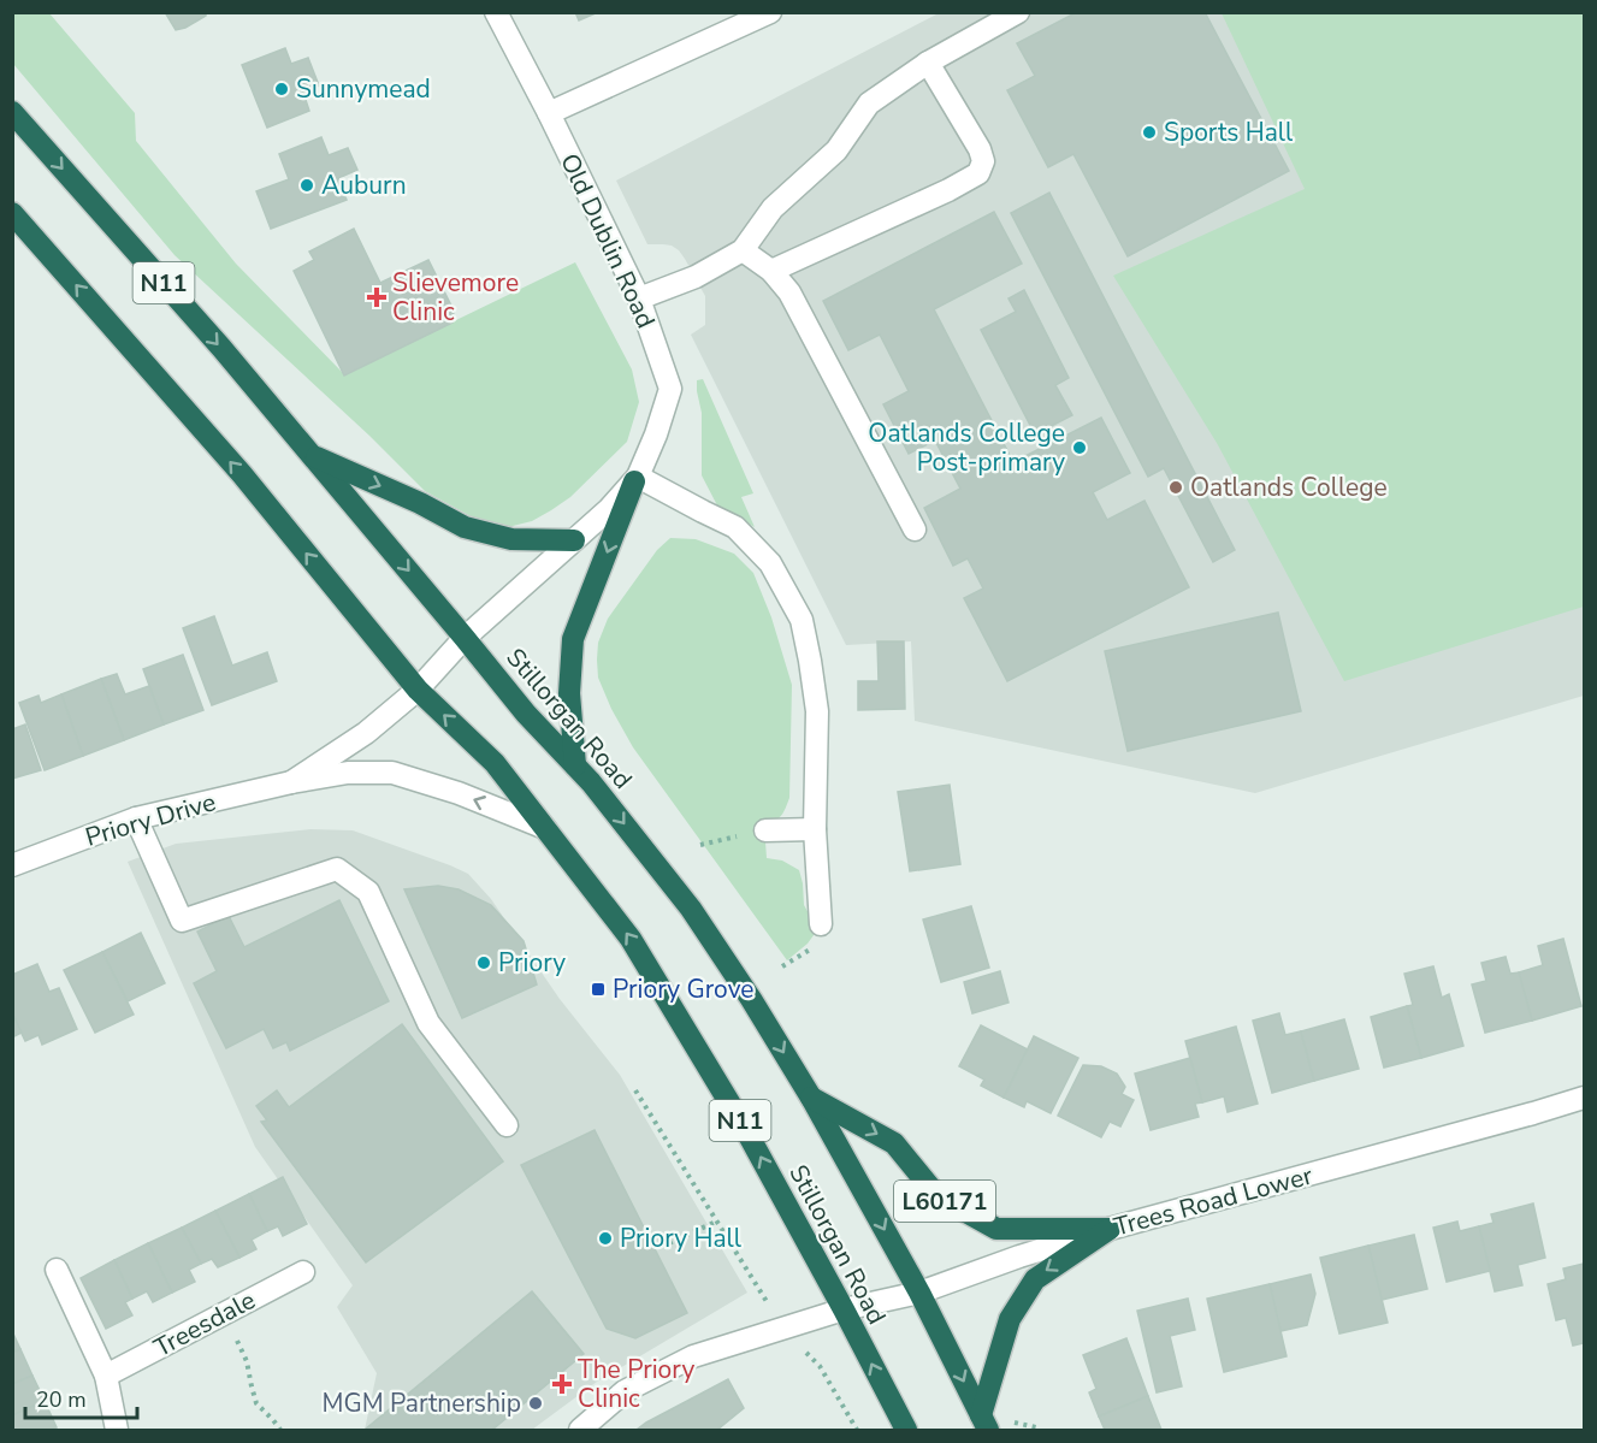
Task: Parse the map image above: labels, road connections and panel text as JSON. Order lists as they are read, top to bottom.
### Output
{
  "streets": {
    "highway": ["N11", "Stillorgan Road", "L60171"],
    "street": [
      "Old Dublin Road",
      "Priory Drive",
      "Trees Road Lower",
      "Treesdale"
    ]
  },
  "crossings": [
    ["Old Dublin Road", "N11"],
    ["Old Dublin Road", "Stillorgan Road"],
    ["Old Dublin Road", "Priory Drive"],
    ["N11", "Stillorgan Road"],
    ["N11", "L60171"],
    ["N11", "Trees Road Lower"],
    ["Stillorgan Road", "Priory Drive"],
    ["Stillorgan Road", "L60171"],
    ["Stillorgan Road", "Trees Road Lower"],
    ["L60171", "Trees Road Lower"]
  ],
  "one_way": ["Priory Drive"],
  "places": {
    "other": [
      "Sunnymead",
      "Sports Hall",
      "Auburn",
      "Oatlands College Post-primary",
      "Oatlands College",
      "Priory",
      "Priory Hall",
      "MGM Partnership"
    ],
    "health": ["Slievemore Clinic", "The Priory Clinic"],
    "transit": ["Priory Grove"]
  },
  "scale_bar": "20 m"
}
